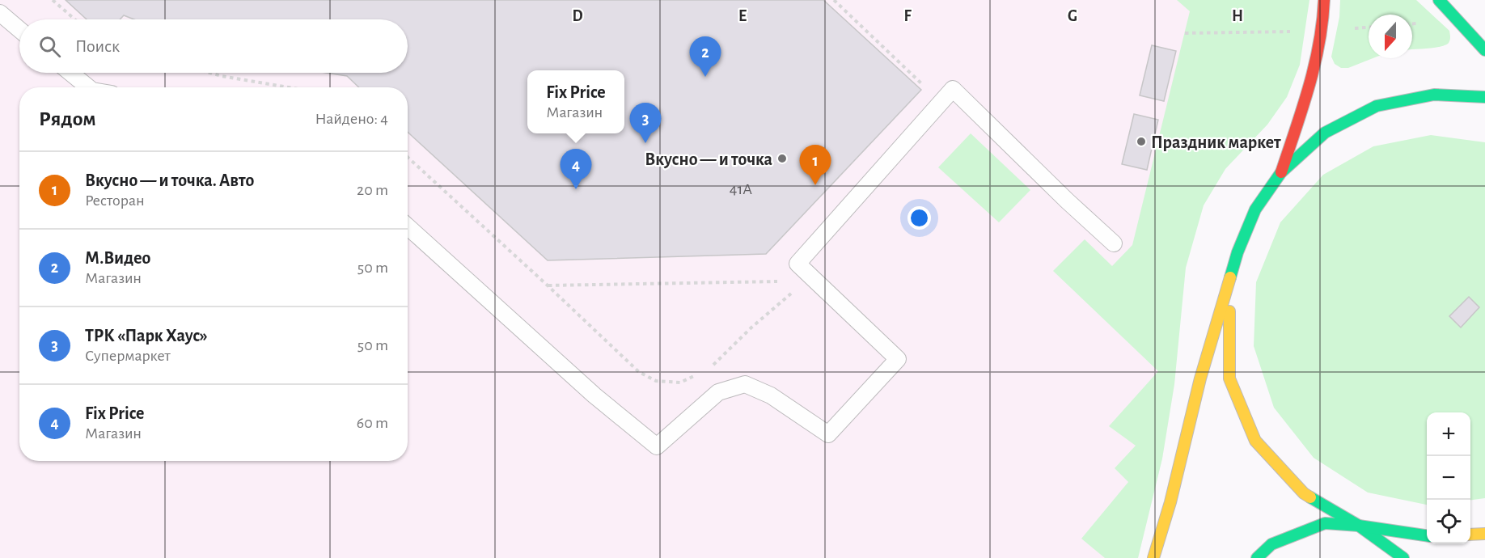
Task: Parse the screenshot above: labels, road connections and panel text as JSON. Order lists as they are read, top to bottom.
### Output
{
  "places": ["Праздник маркет", "Вкусно — и точка"],
  "house_numbers": ["41А"],
  "north": "bottom",
  "page": {
    "search": "Поиск",
    "pins": [
      "2",
      "3",
      "1",
      "4"
    ],
    "popup": ["Fix Price", "Магазин"],
    "heading": ["Рядом", "Найдено: 4"],
    "list": [
      {
        "mark": "1",
        "name": "Вкусно — и точка. Авто",
        "note": "Ресторан",
        "value": "20 m"
      },
      {
        "mark": "2",
        "name": "М.Видео",
        "note": "Магазин",
        "value": "50 m"
      },
      {
        "mark": "3",
        "name": "ТРК «Парк Хаус»",
        "note": "Супермаркет",
        "value": "50 m"
      },
      {
        "mark": "4",
        "name": "Fix Price",
        "note": "Магазин",
        "value": "60 m"
      }
    ],
    "map_buttons": ["+", "−"]
  },
  "grid": {
    "columns": [
      "D",
      "E",
      "F",
      "G",
      "H"
    ]
  }
}
